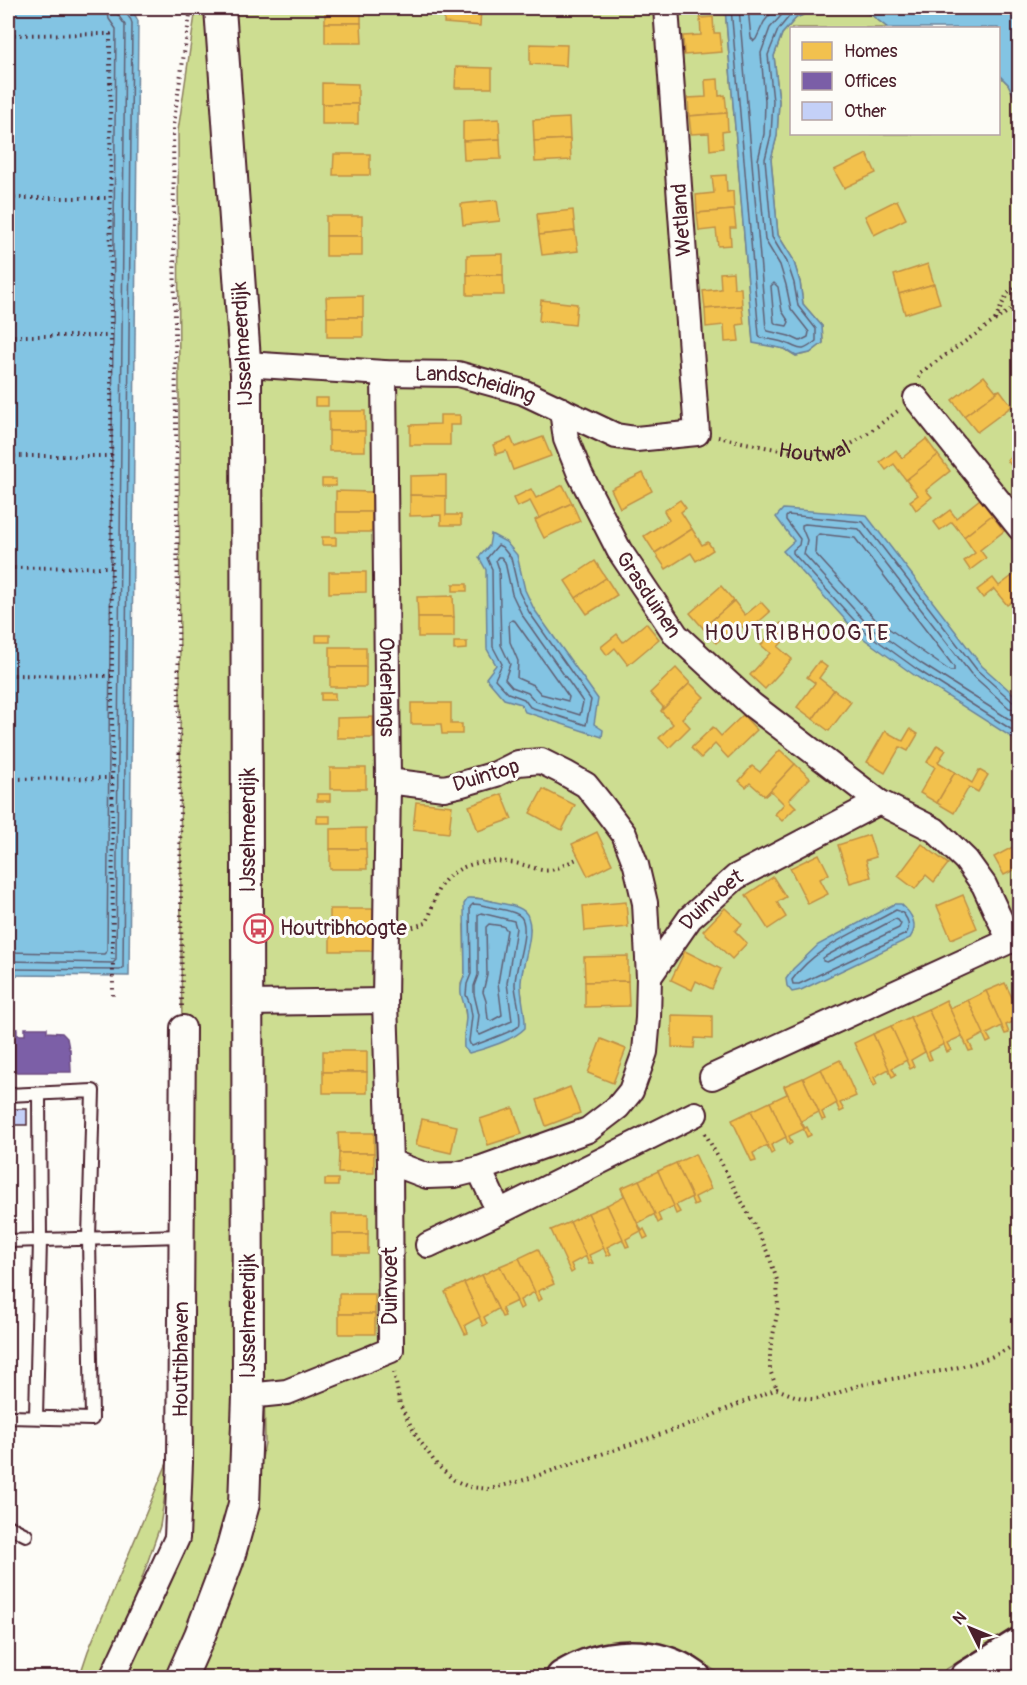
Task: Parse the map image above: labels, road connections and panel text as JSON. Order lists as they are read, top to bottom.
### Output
{
  "streets": {
    "street": [
      "Wetland",
      "IJsselmeerdijk",
      "Landscheiding",
      "Grasduinen",
      "Onderlangs",
      "Duintop",
      "Duinvoet",
      "Houtribhaven"
    ],
    "path": ["Houtwal"]
  },
  "crossings": [
    ["Wetland", "Landscheiding"],
    ["Wetland", "Houtwal"],
    ["IJsselmeerdijk", "Landscheiding"],
    ["IJsselmeerdijk", "Duinvoet"],
    ["Landscheiding", "Houtwal"],
    ["Landscheiding", "Grasduinen"],
    ["Landscheiding", "Onderlangs"],
    ["Grasduinen", "Duinvoet"],
    ["Onderlangs", "Duintop"],
    ["Onderlangs", "Duinvoet"],
    ["Duintop", "Duinvoet"]
  ],
  "districts": ["HOUTRIBHOOGTE"],
  "places": {
    "bus stop": ["Houtribhoogte"]
  },
  "legend": ["Homes", "Offices", "Other"],
  "north": "top left"
}
